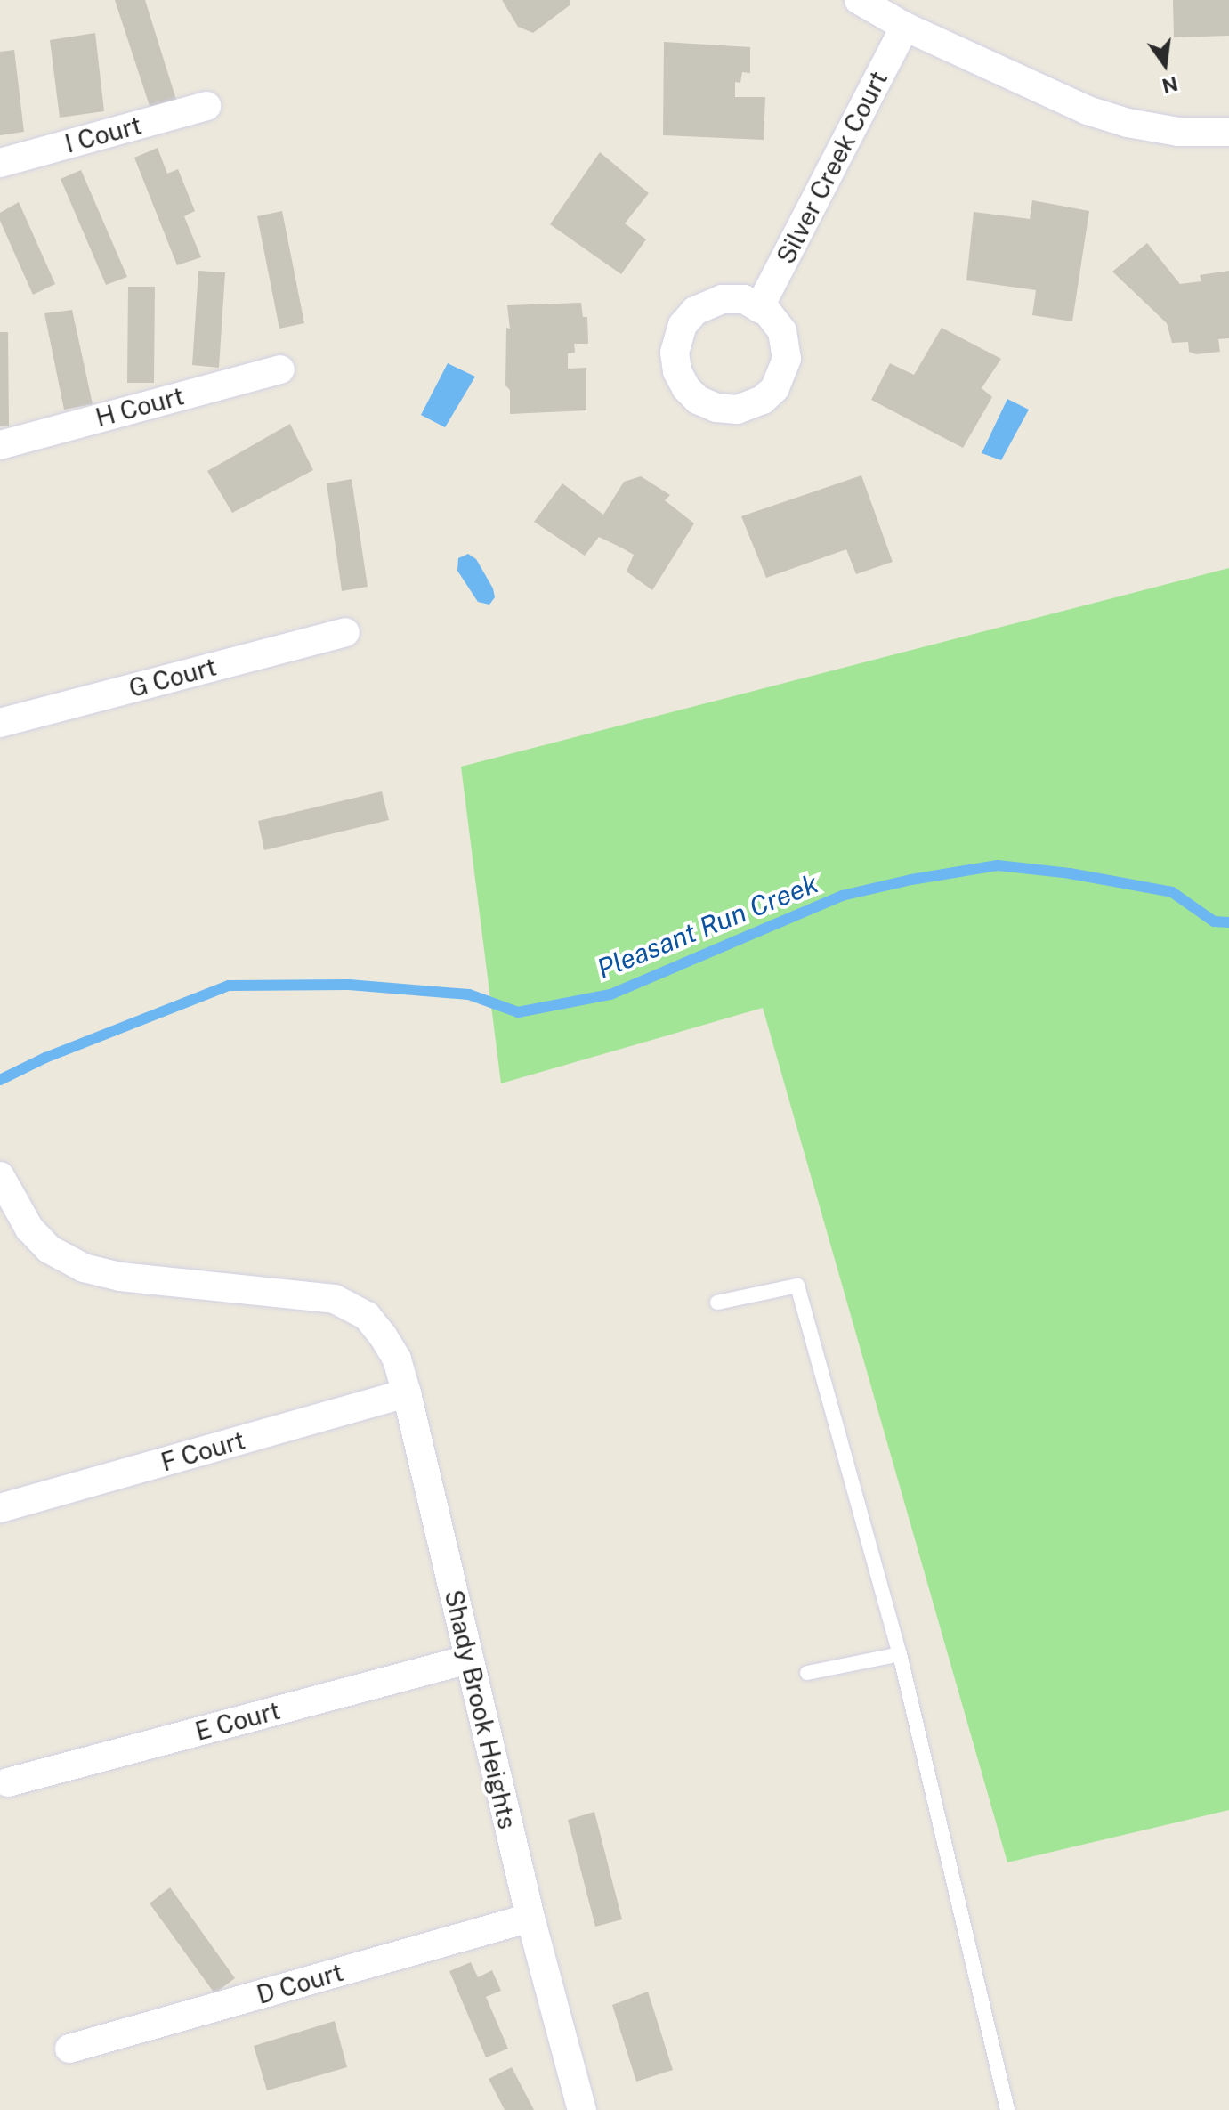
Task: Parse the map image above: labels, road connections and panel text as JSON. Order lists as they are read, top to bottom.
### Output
{
  "streets": {
    "street": [
      "I Court",
      "Silver Creek Court",
      "H Court",
      "G Court",
      "F Court",
      "Shady Brook Heights",
      "E Court",
      "D Court"
    ]
  },
  "crossings": [
    ["F Court", "Shady Brook Heights"],
    ["Shady Brook Heights", "E Court"],
    ["Shady Brook Heights", "D Court"]
  ],
  "water": ["Pleasant Run Creek"],
  "north": "bottom"
}
